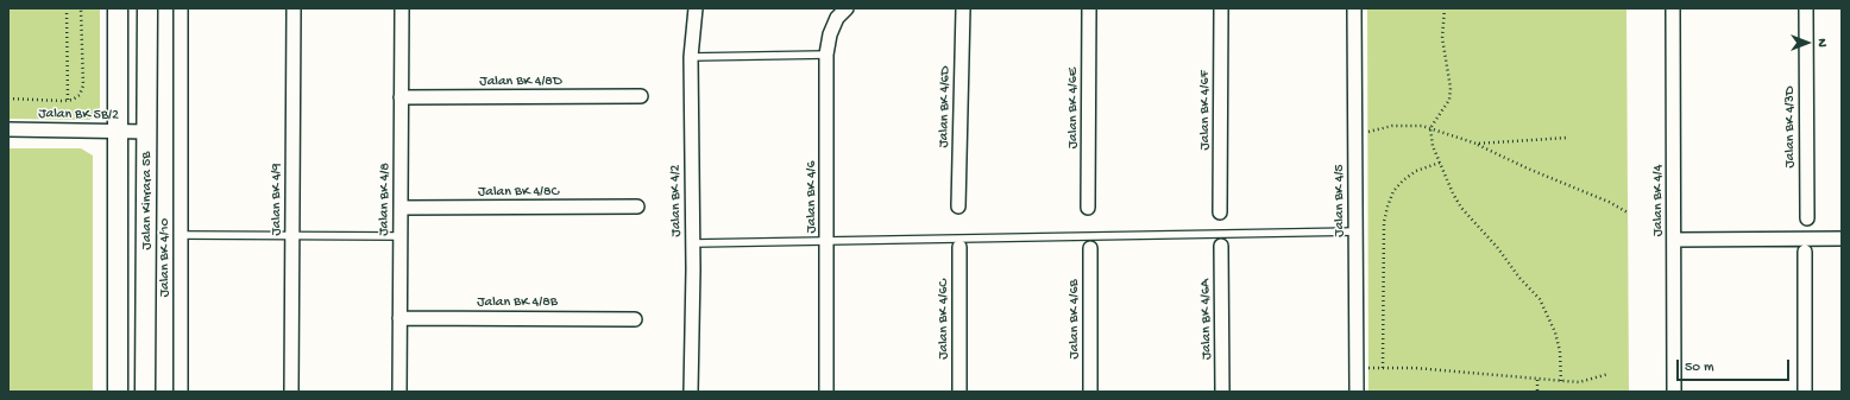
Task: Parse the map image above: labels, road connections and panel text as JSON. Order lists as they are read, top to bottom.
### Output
{
  "streets": {
    "street": [
      "Jalan BK 4/8D",
      "Jalan BK 4/6D",
      "Jalan BK 4/6E",
      "Jalan BK 4/6F",
      "Jalan BK 5B/2",
      "Jalan BK 4/3D",
      "Jalan BK 4/8C",
      "Jalan BK 4/6",
      "Jalan BK 4/9",
      "Jalan BK 4/8",
      "Jalan Kinrara 5B",
      "Jalan BK 4/2",
      "Jalan BK 4/5",
      "Jalan BK 4/4",
      "Jalan BK 4/10",
      "Jalan BK 4/8B",
      "Jalan BK 4/6C",
      "Jalan BK 4/6B",
      "Jalan BK 4/6A"
    ]
  },
  "crossings": [
    ["Jalan BK 4/8D", "Jalan BK 4/8"],
    ["Jalan BK 5B/2", "Jalan Kinrara 5B"],
    ["Jalan BK 4/8C", "Jalan BK 4/8"],
    ["Jalan BK 4/8", "Jalan BK 4/8B"]
  ],
  "scale_bar": "50 m",
  "north": "right"
}
